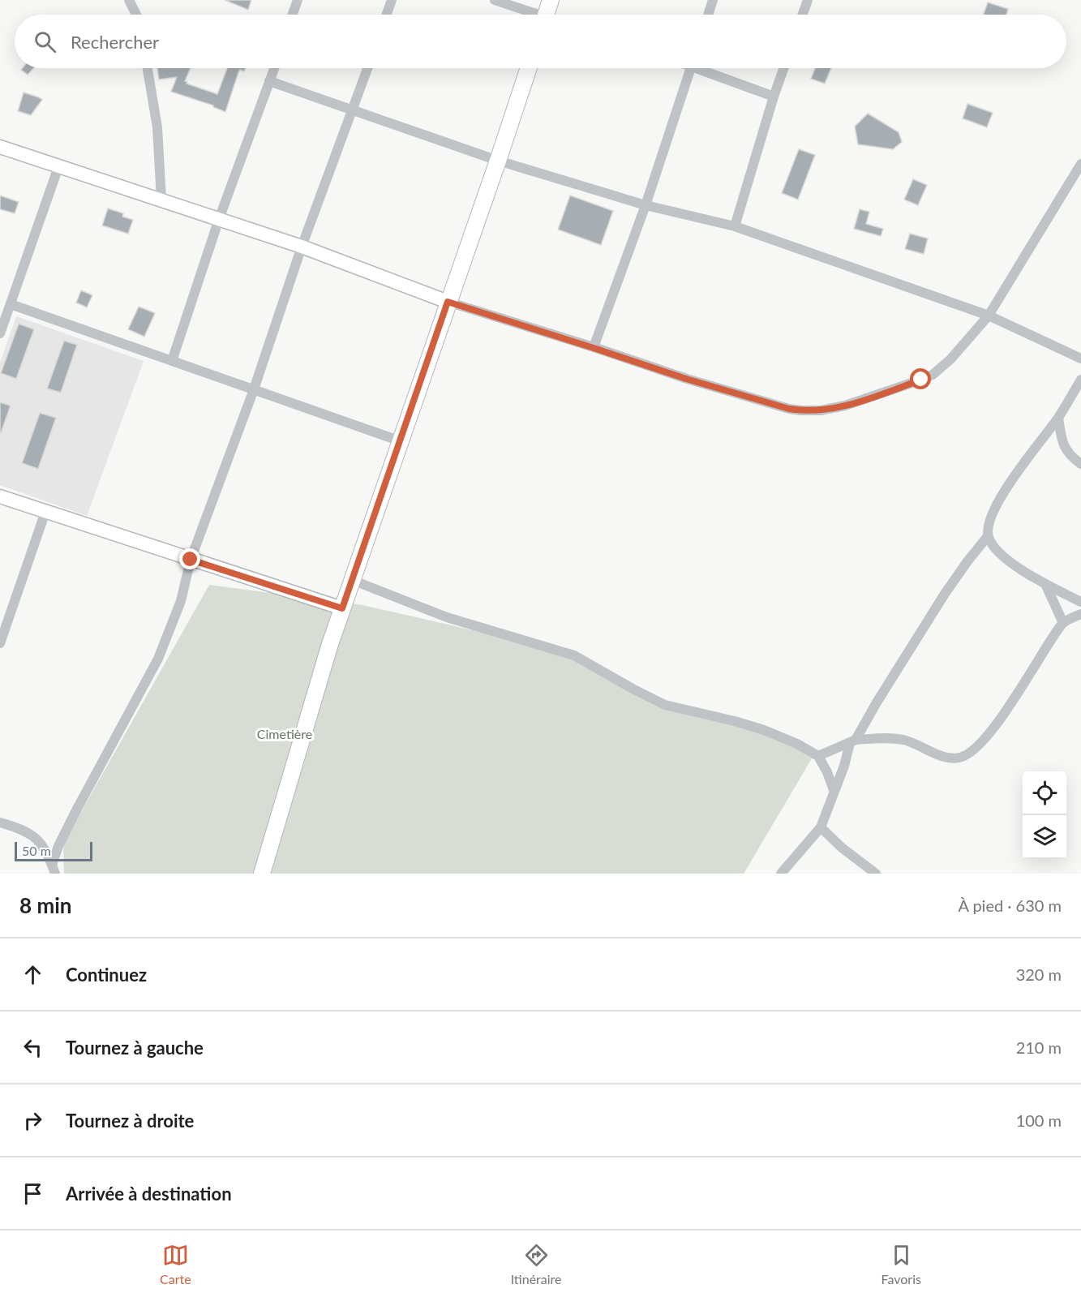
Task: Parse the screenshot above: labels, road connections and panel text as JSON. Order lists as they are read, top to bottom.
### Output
{
  "parks": ["Cimetière"],
  "scale_bar": "50 m",
  "page": {
    "search": "Rechercher",
    "scale": "50 m",
    "heading": ["8 min", "À pied · 630 m"],
    "list": [
      ["Continuez", "320 m"],
      ["Tournez à gauche", "210 m"],
      ["Tournez à droite", "100 m"],
      "Arrivée à destination"
    ],
    "nav": ["Carte", "Itinéraire", "Favoris"]
  }
}
